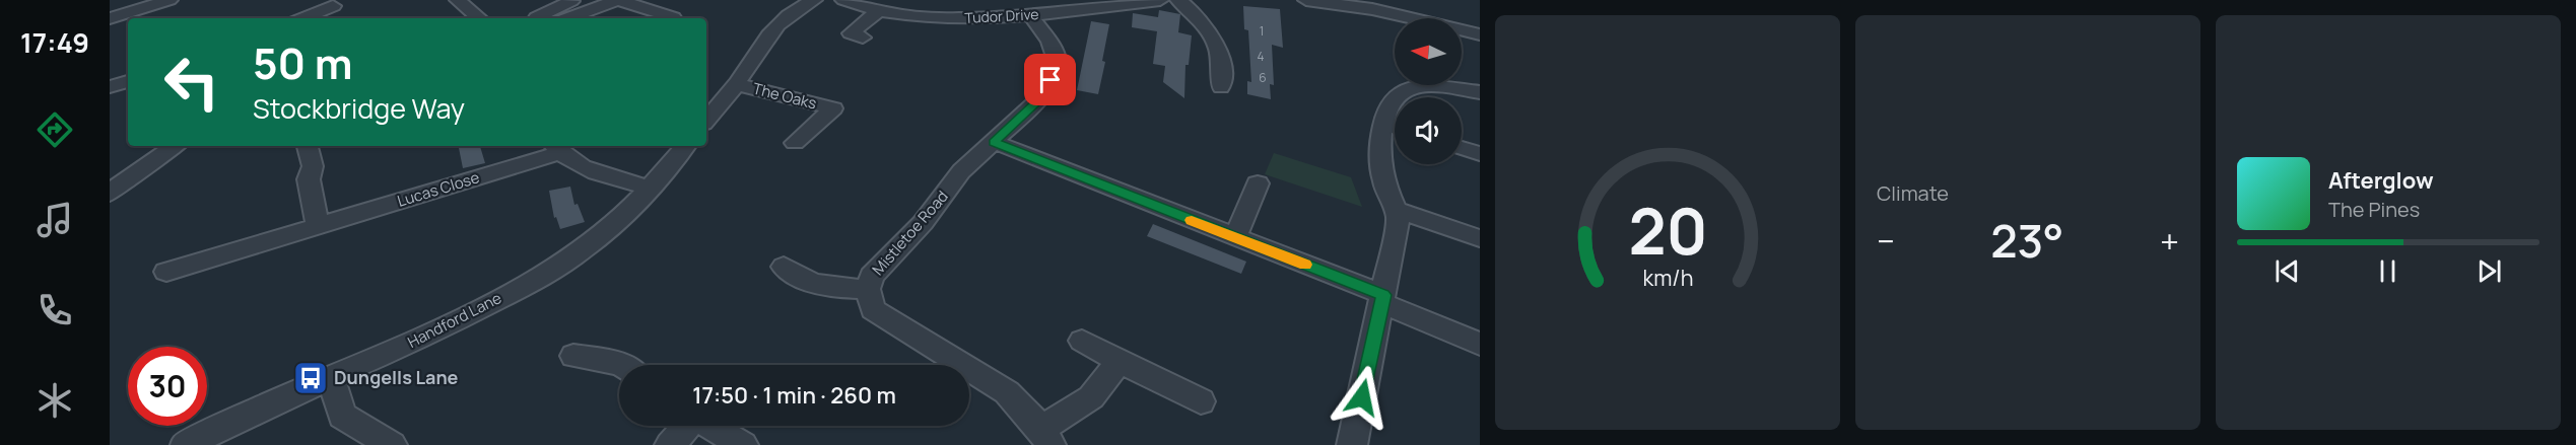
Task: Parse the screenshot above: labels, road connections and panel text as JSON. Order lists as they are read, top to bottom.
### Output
{
  "streets": {
    "street": [
      "Tudor Drive",
      "The Oaks",
      "Lucas Close",
      "Mistletoe Road",
      "Handford Lane"
    ]
  },
  "crossings": [
    ["Tudor Drive", "Mistletoe Road"]
  ],
  "places": {
    "bus stop": ["Dungells Lane"]
  },
  "house_numbers": ["1", "4", "6"],
  "north": "left",
  "page": {
    "tabs": "17:49",
    "tile": "Climate",
    "turn": ["50 m", "Stockbridge Way"],
    "song": ["Afterglow", "The Pines"],
    "heat": ["−", "23°", "+"],
    "limit": "30",
    "trip": "17:50 · 1 min · 260 m",
    "gauge": ["20", "km/h"]
  }
}
